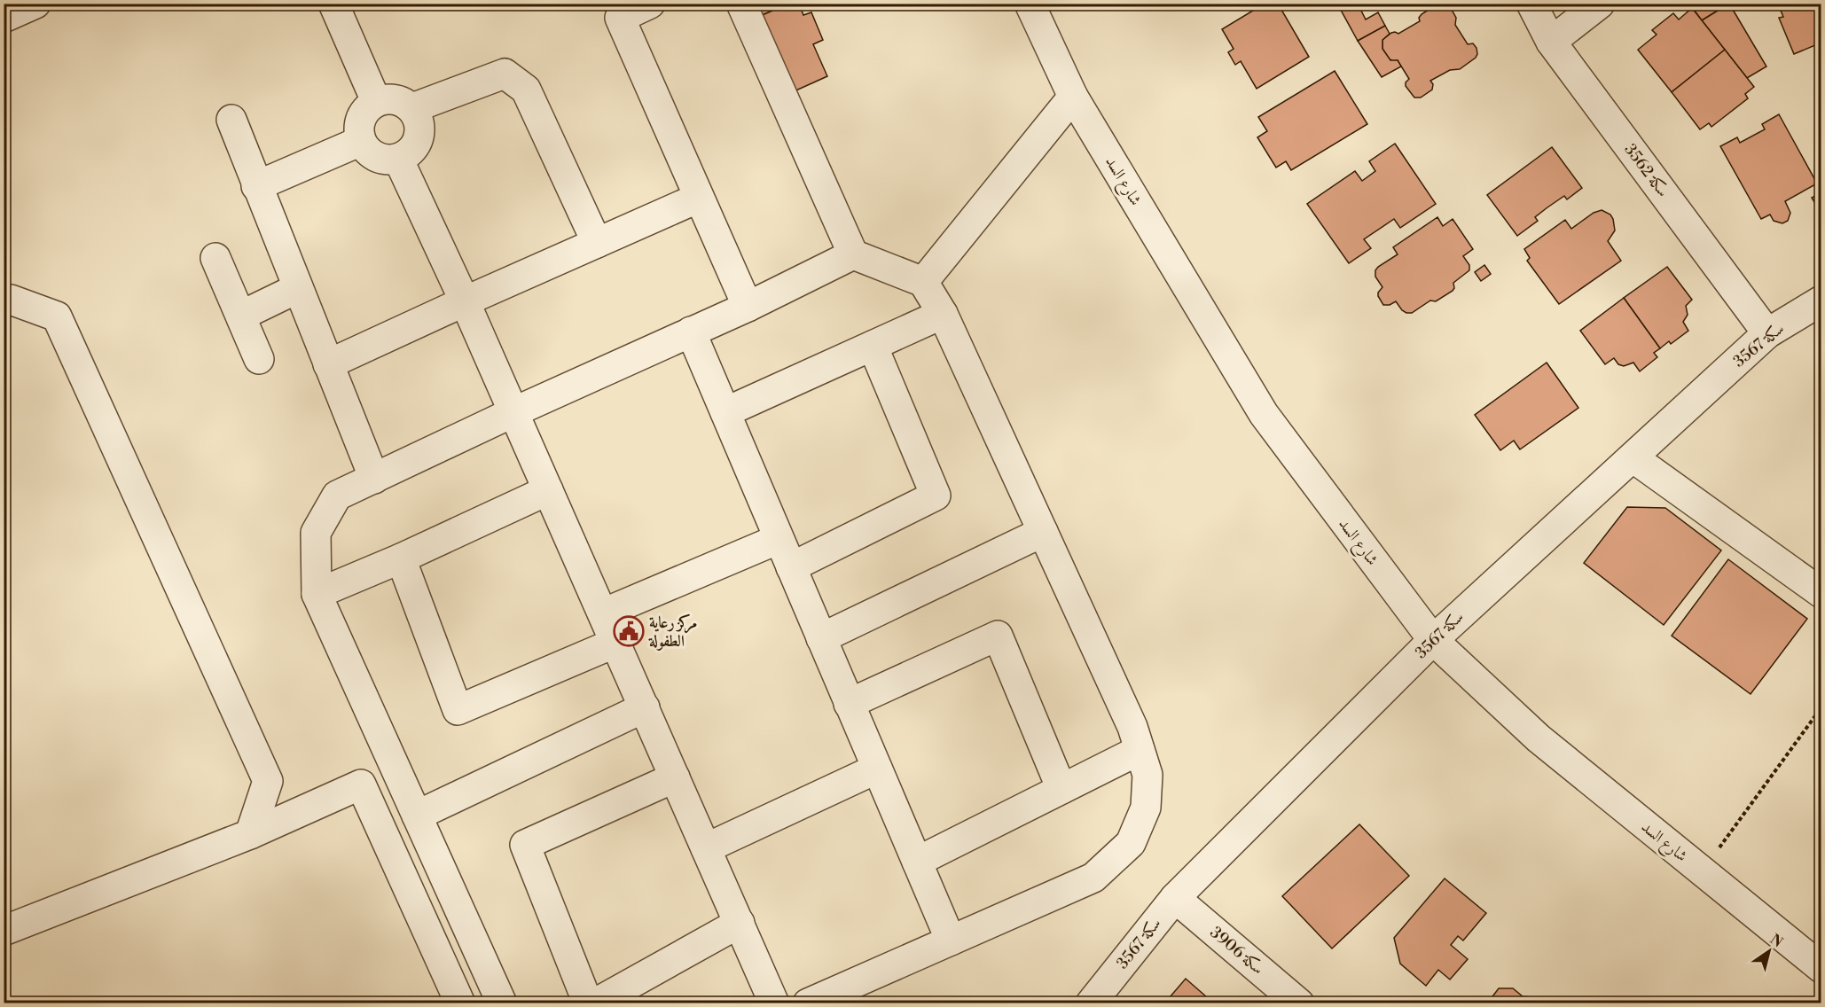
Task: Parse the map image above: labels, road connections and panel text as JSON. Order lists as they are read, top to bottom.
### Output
{
  "streets": {
    "street": [
      "سكة 3562",
      "شارع السد",
      "سكة 3567",
      "سكة 3906"
    ]
  },
  "crossings": [
    ["سكة 3562", "سكة 3567"],
    ["شارع السد", "سكة 3567"],
    ["سكة 3567", "سكة 3906"]
  ],
  "places": {
    "public building": ["مركز رعاية الطفولة"]
  },
  "north": "top right"
}
